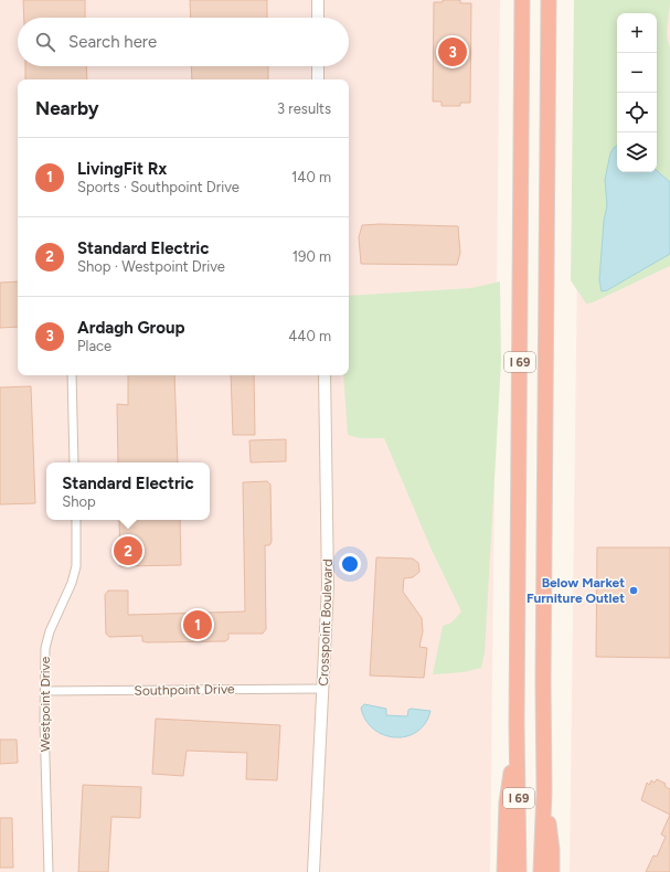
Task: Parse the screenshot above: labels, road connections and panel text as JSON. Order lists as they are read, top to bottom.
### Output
{
  "streets": {
    "highway": ["I 69"],
    "street": ["Crosspoint Boulevard", "Southpoint Drive", "Westpoint Drive"]
  },
  "crossings": [
    ["Crosspoint Boulevard", "Southpoint Drive"],
    ["Southpoint Drive", "Westpoint Drive"]
  ],
  "places": ["Below Market Furniture Outlet"],
  "page": {
    "map_buttons": ["+", "−"],
    "search": "Search here",
    "pins": ["3", "2", "1"],
    "heading": ["Nearby", "3 results"],
    "list": [
      {
        "mark": "1",
        "name": "LivingFit Rx",
        "note": "Sports · Southpoint Drive",
        "value": "140 m"
      },
      {
        "mark": "2",
        "name": "Standard Electric",
        "note": "Shop · Westpoint Drive",
        "value": "190 m"
      },
      {
        "mark": "3",
        "name": "Ardagh Group",
        "note": "Place",
        "value": "440 m"
      }
    ],
    "popup": ["Standard Electric", "Shop"]
  }
}
